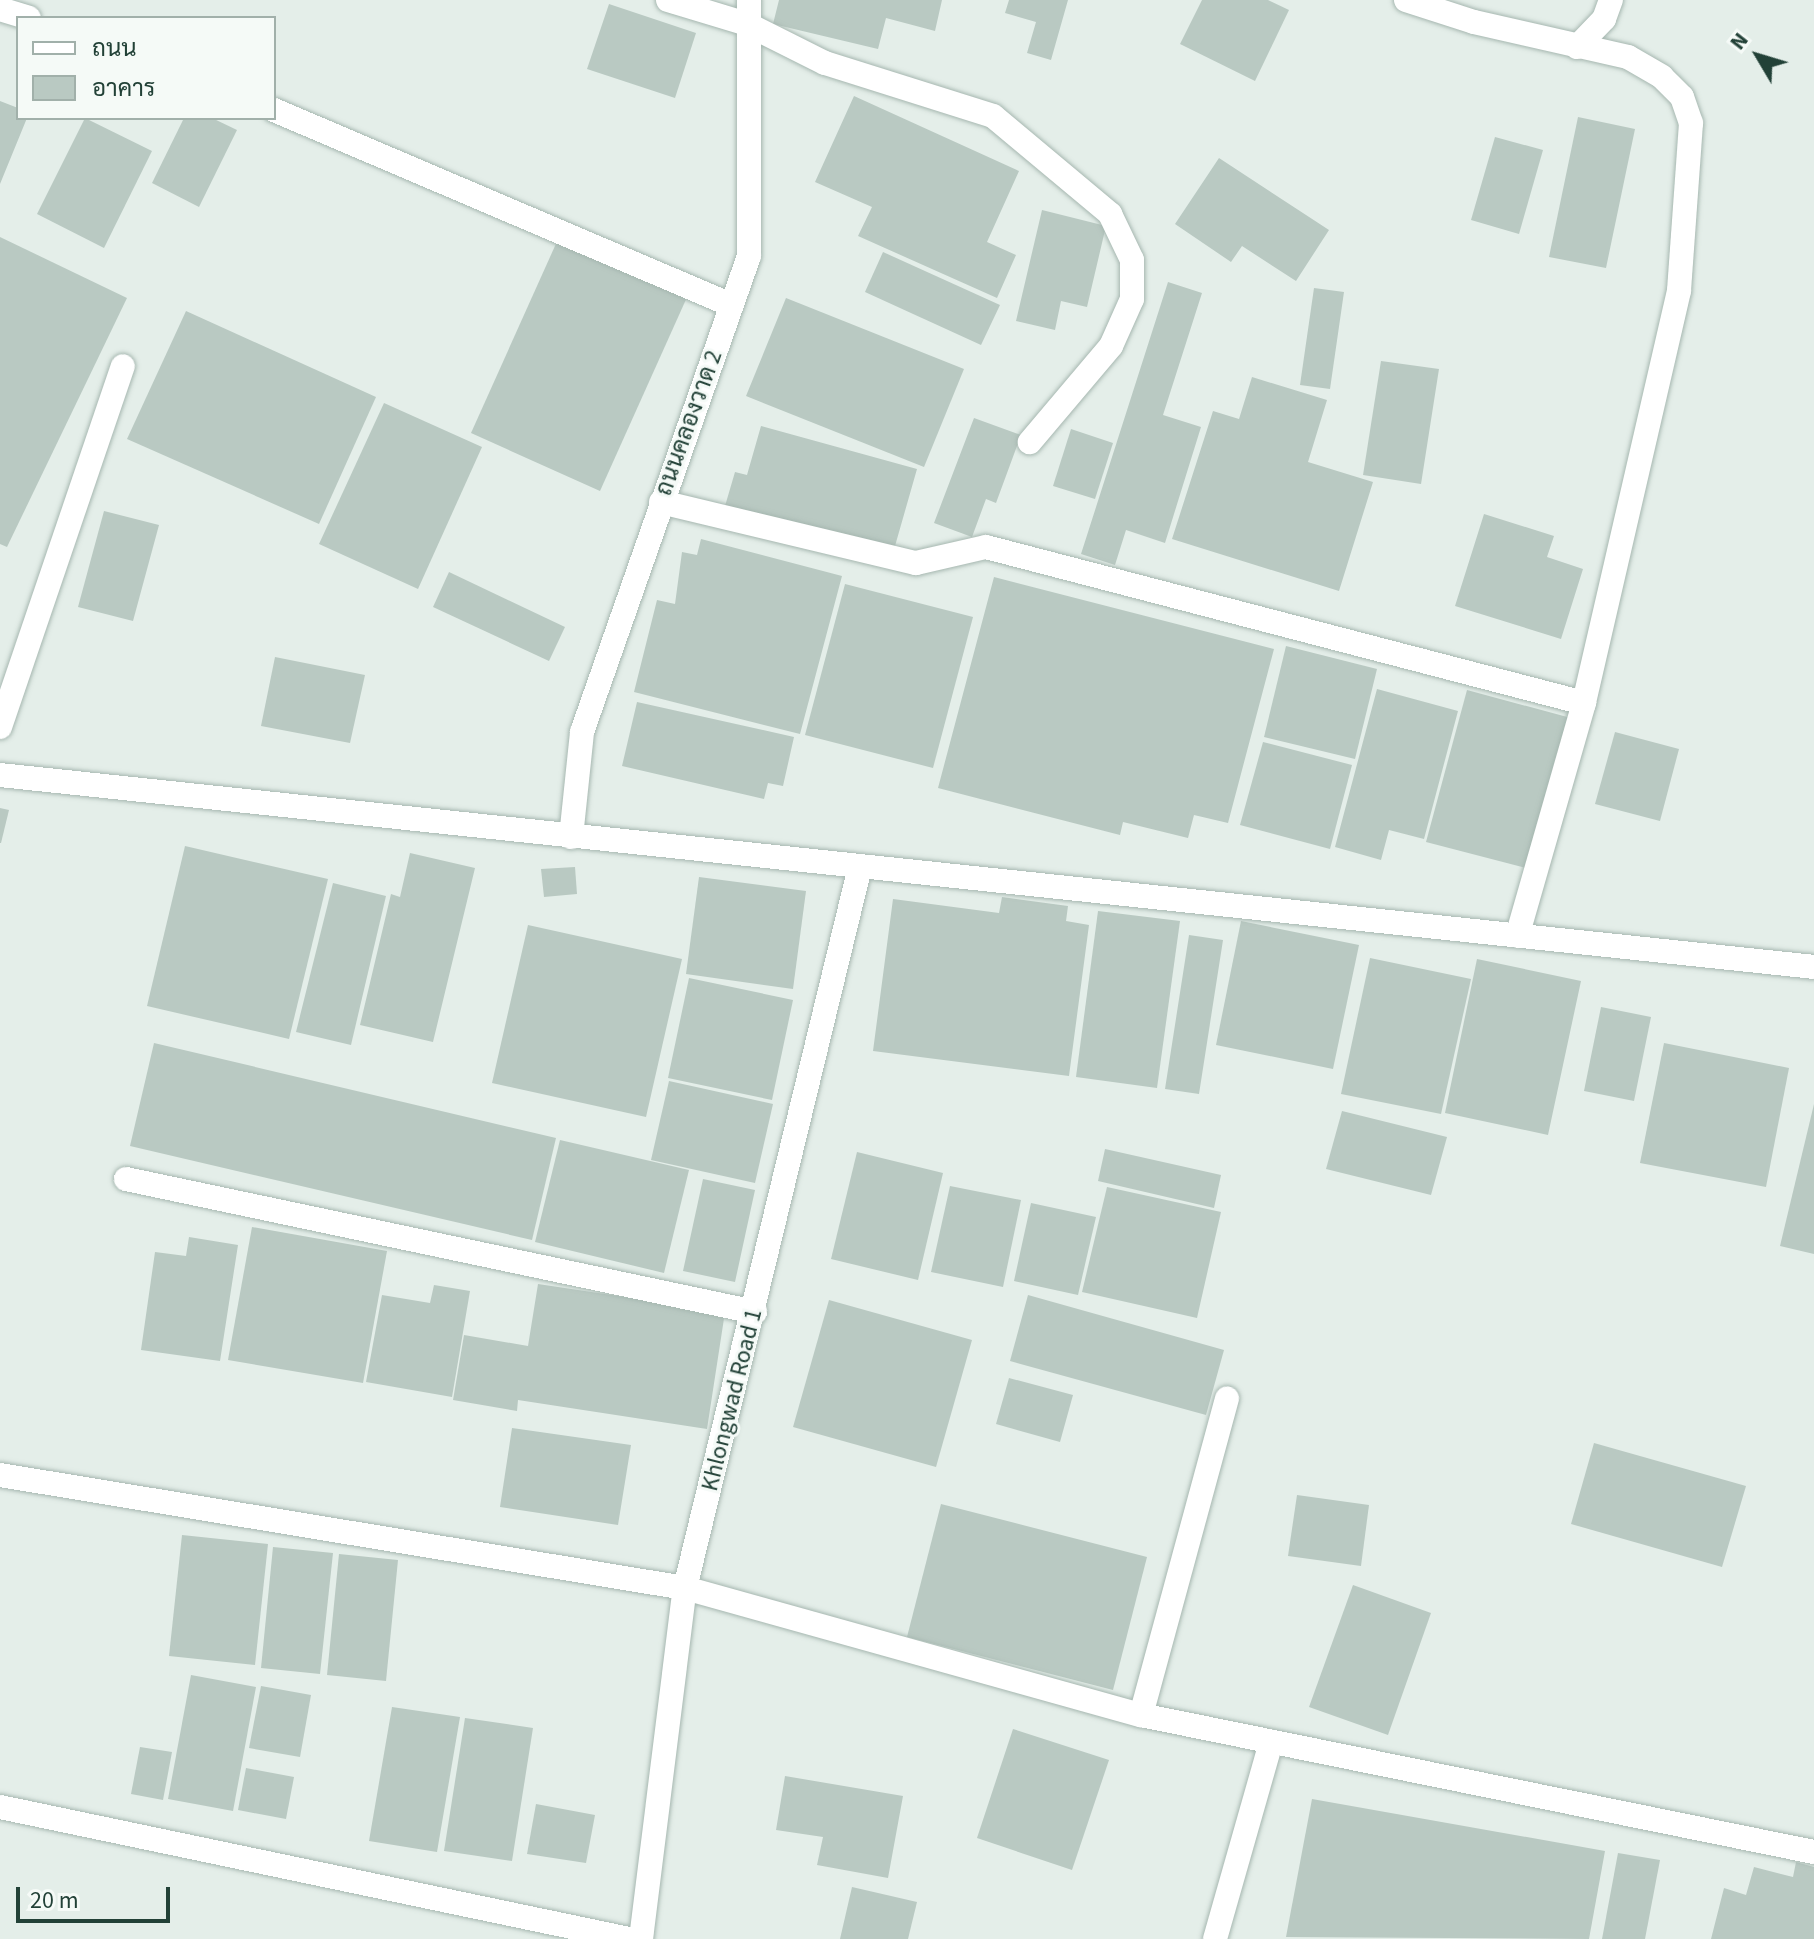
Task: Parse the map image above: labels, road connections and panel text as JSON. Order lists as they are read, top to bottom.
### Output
{
  "streets": {
    "street": ["ถนนคลองวาด 2", "Khlongwad Road 1"]
  },
  "legend": ["ถนน", "อาคาร"],
  "scale_bar": "20 m",
  "north": "top left"
}
